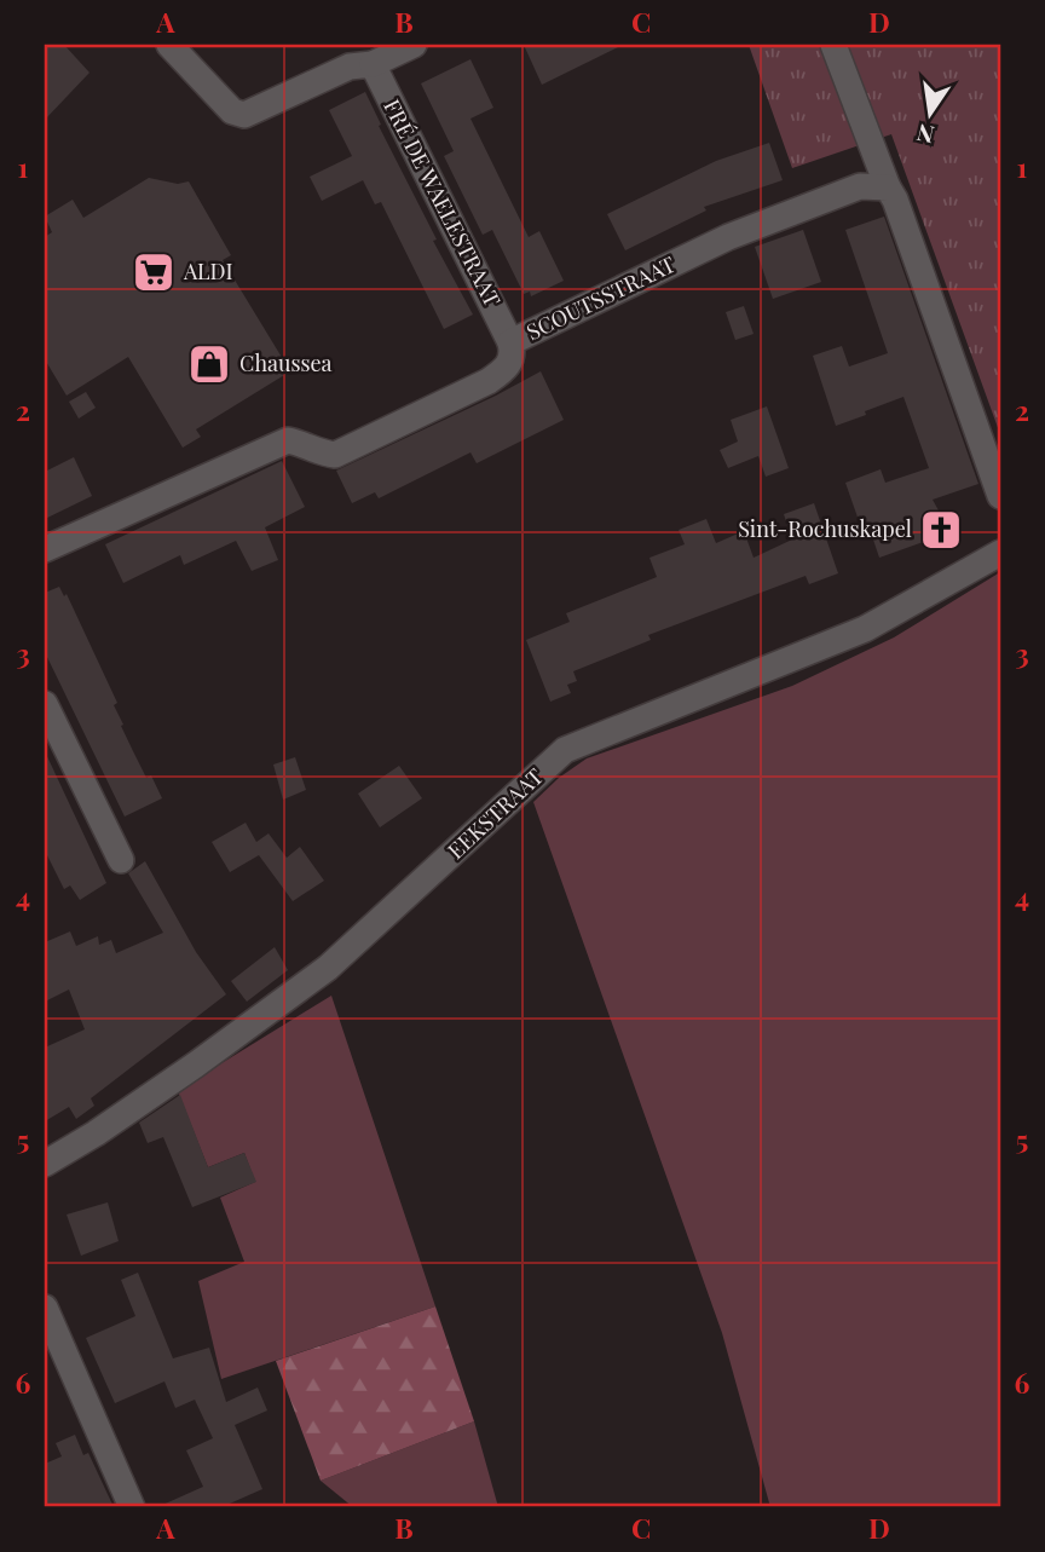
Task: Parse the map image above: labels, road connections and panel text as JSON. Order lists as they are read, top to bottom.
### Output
{
  "streets": {
    "street": ["FRÉ DE WAELESTRAAT", "SCOUTSSTRAAT", "EEKSTRAAT"]
  },
  "crossings": [
    ["FRÉ DE WAELESTRAAT", "SCOUTSSTRAAT"]
  ],
  "places": {
    "supermarket": ["ALDI"],
    "shop": ["Chaussea"],
    "church": ["Sint-Rochuskapel"]
  },
  "north": "bottom",
  "grid": {
    "columns": [
      "A",
      "B",
      "C",
      "D"
    ],
    "rows": [
      "1",
      "2",
      "3",
      "4",
      "5",
      "6"
    ]
  }
}
